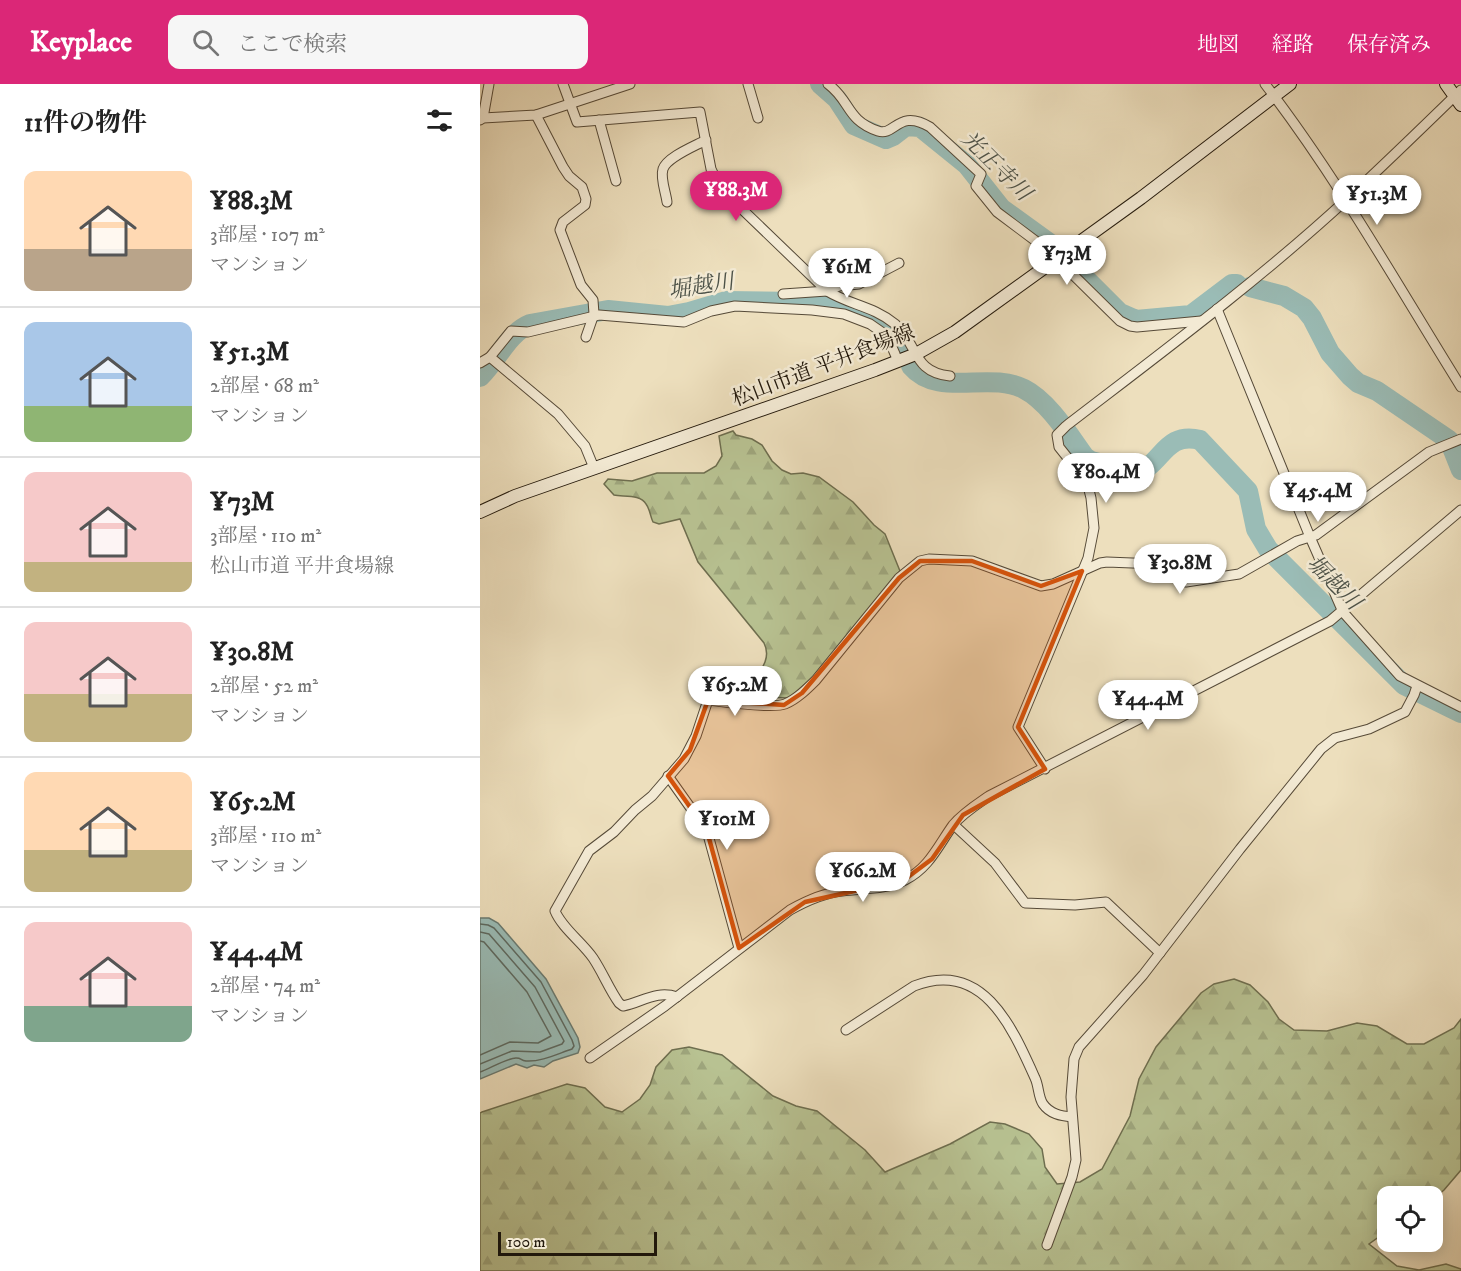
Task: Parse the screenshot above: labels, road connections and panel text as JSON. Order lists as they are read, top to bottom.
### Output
{
  "streets": {
    "street": ["松山市道 平井食場線"]
  },
  "water": ["光正寺川", "堀越川"],
  "scale_bar": "100 m",
  "page": {
    "header": "Keyplace",
    "search": "ここで検索",
    "nav": ["地図", "経路", "保存済み"],
    "heading": "11件の物件",
    "list": [
      {
        "name": "¥88.3M",
        "note": "3部屋 · 107 m² · マンション"
      },
      {
        "name": "¥51.3M",
        "note": "2部屋 · 68 m² · マンション"
      },
      {
        "name": "¥73M",
        "note": "3部屋 · 110 m² · 松山市道 平井食場線"
      },
      {
        "name": "¥30.8M",
        "note": "2部屋 · 52 m² · マンション"
      },
      {
        "name": "¥65.2M",
        "note": "3部屋 · 110 m² · マンション"
      },
      {
        "name": "¥44.4M",
        "note": "2部屋 · 74 m² · マンション"
      }
    ],
    "price": [
      "¥88.3M",
      "¥51.3M",
      "¥73M",
      "¥61M",
      "¥80.4M",
      "¥45.4M",
      "¥30.8M",
      "¥65.2M",
      "¥44.4M",
      "¥101M",
      "¥66.2M"
    ],
    "scale": "100 m"
  }
}
